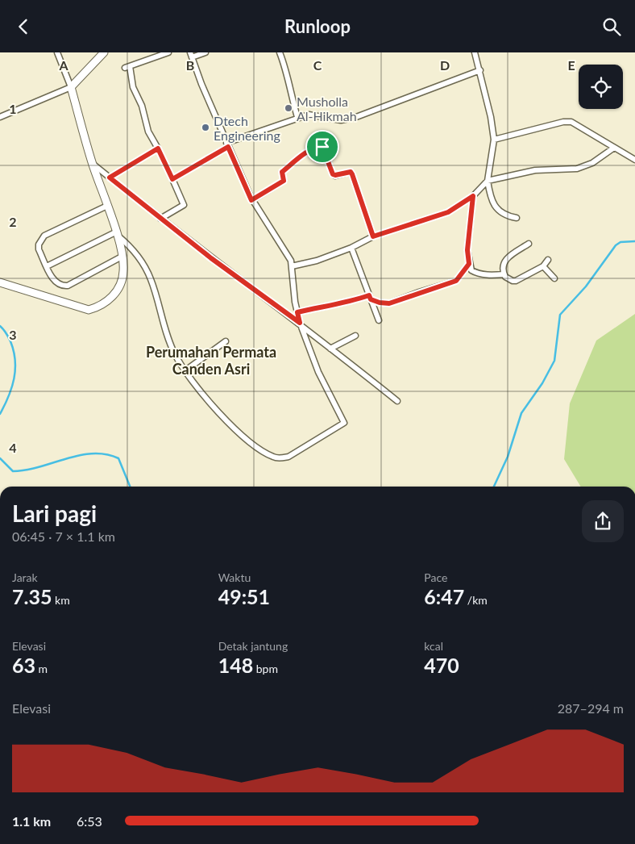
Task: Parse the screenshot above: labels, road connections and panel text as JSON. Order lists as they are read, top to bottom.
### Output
{
  "districts": ["Perumahan Permata Canden Asri"],
  "places": ["Musholla Al-Hikmah", "Dtech Engineering"],
  "page": {
    "header": "Runloop",
    "heading": ["Lari pagi", "06:45 · 7 × 1.1 km"],
    "stats": [
      ["Jarak", "7.35 km"],
      ["Waktu", "49:51"],
      ["Pace", "6:47 /km"],
      ["Elevasi", "63 m"],
      ["Detak jantung", "148 bpm"],
      ["kcal", "470"]
    ],
    "chart": ["Elevasi", "287–294 m"],
    "list": [
      {
        "name": "1.1 km",
        "note": "6:53"
      }
    ]
  },
  "grid": {
    "columns": [
      "A",
      "B",
      "C",
      "D",
      "E"
    ],
    "rows": [
      "1",
      "2",
      "3",
      "4"
    ]
  }
}
